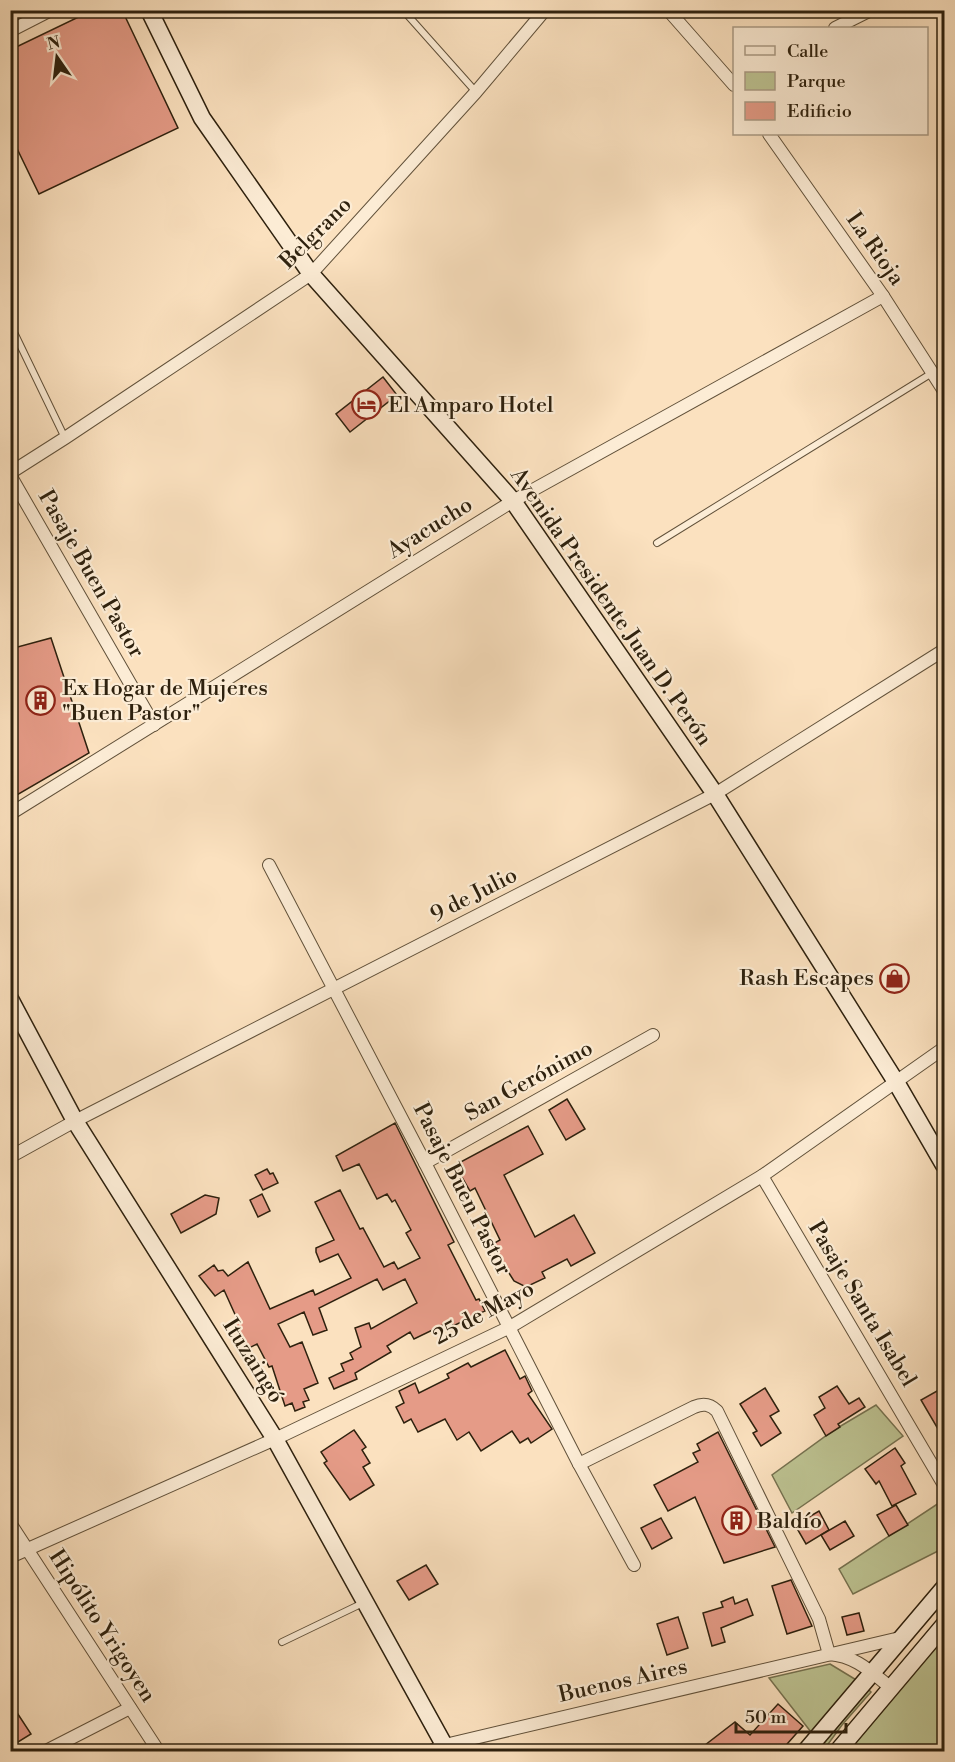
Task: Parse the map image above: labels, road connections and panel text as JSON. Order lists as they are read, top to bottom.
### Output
{
  "streets": {
    "street": [
      "Belgrano",
      "La Rioja",
      "Ayacucho",
      "Pasaje Buen Pastor",
      "Avenida Presidente Juan D. Perón",
      "9 de Julio",
      "San Gerónimo",
      "Pasaje Santa Isabel",
      "25 de Mayo",
      "Ituzaingó",
      "Hipólito Yrigoyen",
      "Buenos Aires"
    ]
  },
  "crossings": [
    ["Belgrano", "Pasaje Buen Pastor"],
    ["Belgrano", "Avenida Presidente Juan D. Perón"],
    ["La Rioja", "Ayacucho"],
    ["Ayacucho", "Pasaje Buen Pastor"],
    ["Ayacucho", "Avenida Presidente Juan D. Perón"],
    ["Pasaje Buen Pastor", "9 de Julio"],
    ["Pasaje Buen Pastor", "San Gerónimo"],
    ["Pasaje Buen Pastor", "25 de Mayo"],
    ["Avenida Presidente Juan D. Perón", "9 de Julio"],
    ["Avenida Presidente Juan D. Perón", "25 de Mayo"],
    ["9 de Julio", "Ituzaingó"],
    ["Pasaje Santa Isabel", "25 de Mayo"],
    ["25 de Mayo", "Ituzaingó"],
    ["25 de Mayo", "Hipólito Yrigoyen"],
    ["Ituzaingó", "Buenos Aires"]
  ],
  "places": {
    "hotel": ["El Amparo Hotel"],
    "building": ["Ex Hogar de Mujeres \"Buen Pastor\"", "Baldío"],
    "shop": ["Rash Escapes"]
  },
  "legend": ["Calle", "Parque", "Edificio"],
  "scale_bar": "50 m",
  "north": "top"
}
